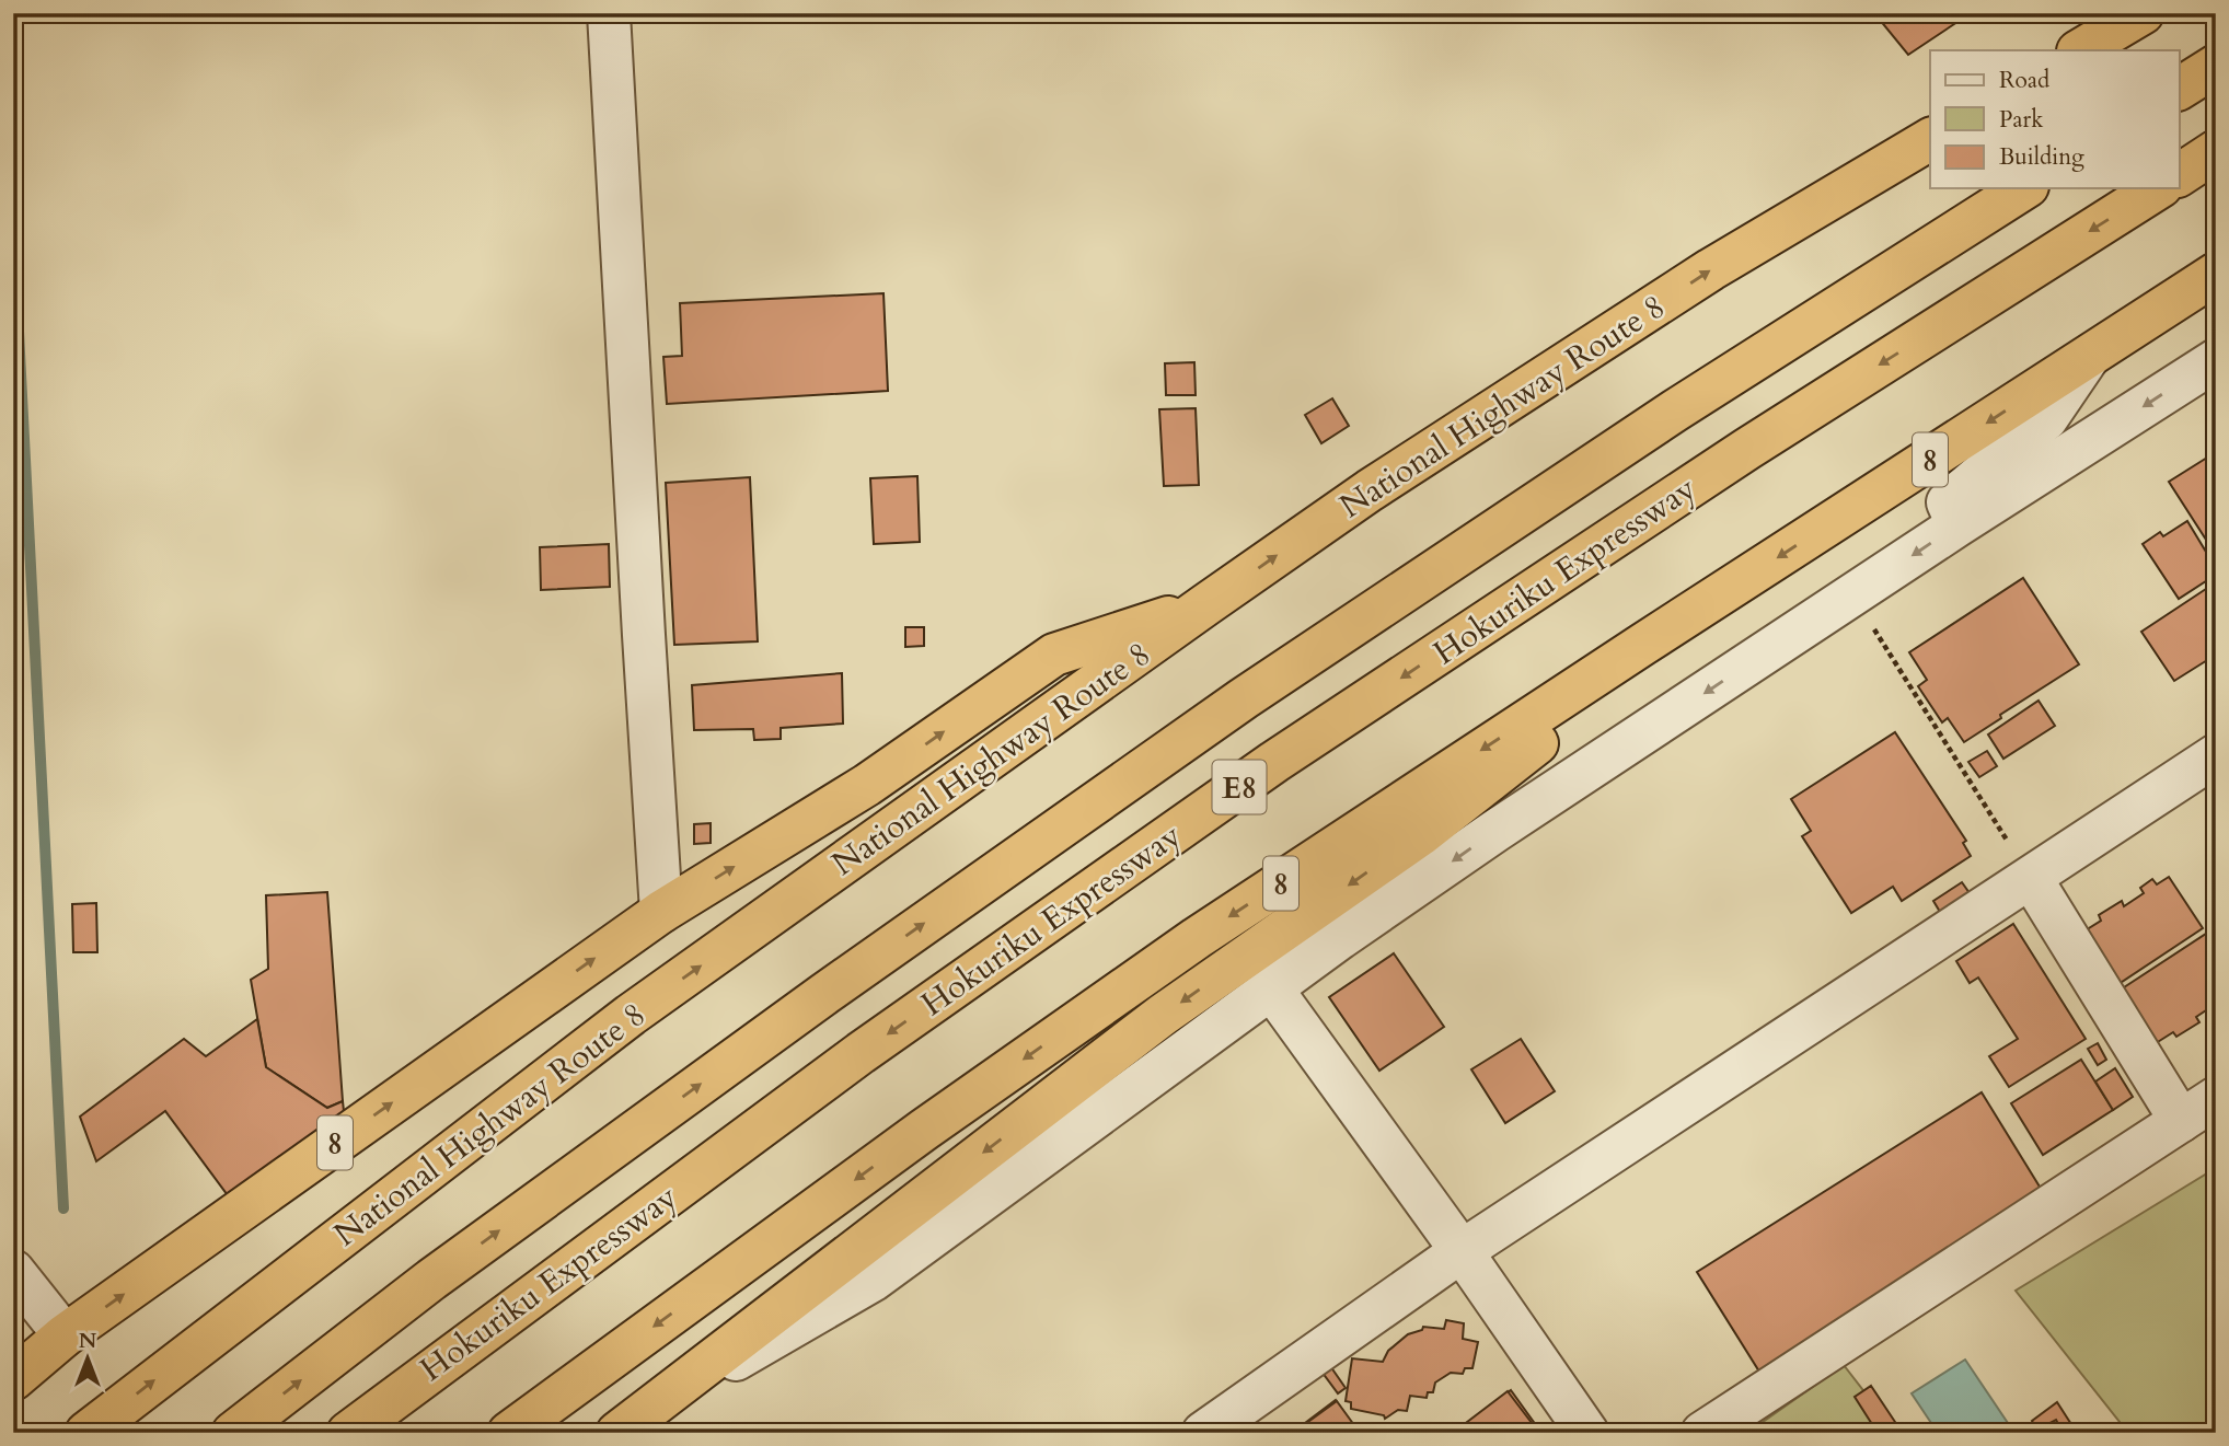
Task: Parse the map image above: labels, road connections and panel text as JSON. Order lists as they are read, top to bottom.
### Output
{
  "streets": {
    "highway": [
      "National Highway Route 8",
      "8",
      "Hokuriku Expressway",
      "E8"
    ]
  },
  "crossings": [
    ["National Highway Route 8", "8"]
  ],
  "legend": ["Road", "Park", "Building"],
  "north": "top"
}
